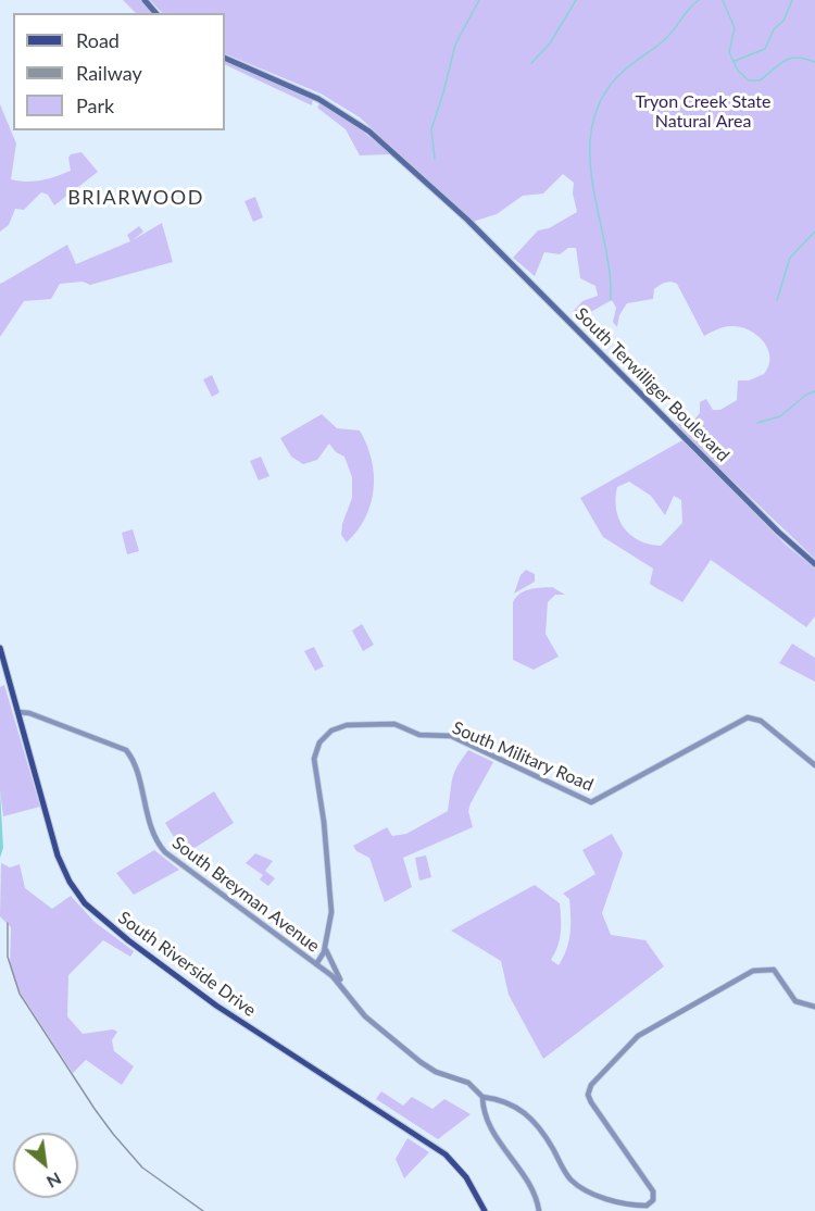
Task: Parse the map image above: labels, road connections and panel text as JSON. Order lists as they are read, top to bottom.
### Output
{
  "streets": {
    "main road": ["South Terwilliger Boulevard", "South Riverside Drive"],
    "street": ["South Military Road", "South Breyman Avenue"]
  },
  "crossings": [
    ["South Military Road", "South Breyman Avenue"],
    ["South Breyman Avenue", "South Riverside Drive"]
  ],
  "districts": ["BRIARWOOD"],
  "parks": ["Tryon Creek State Natural Area"],
  "legend": ["Road", "Railway", "Park"],
  "north": "bottom right"
}
